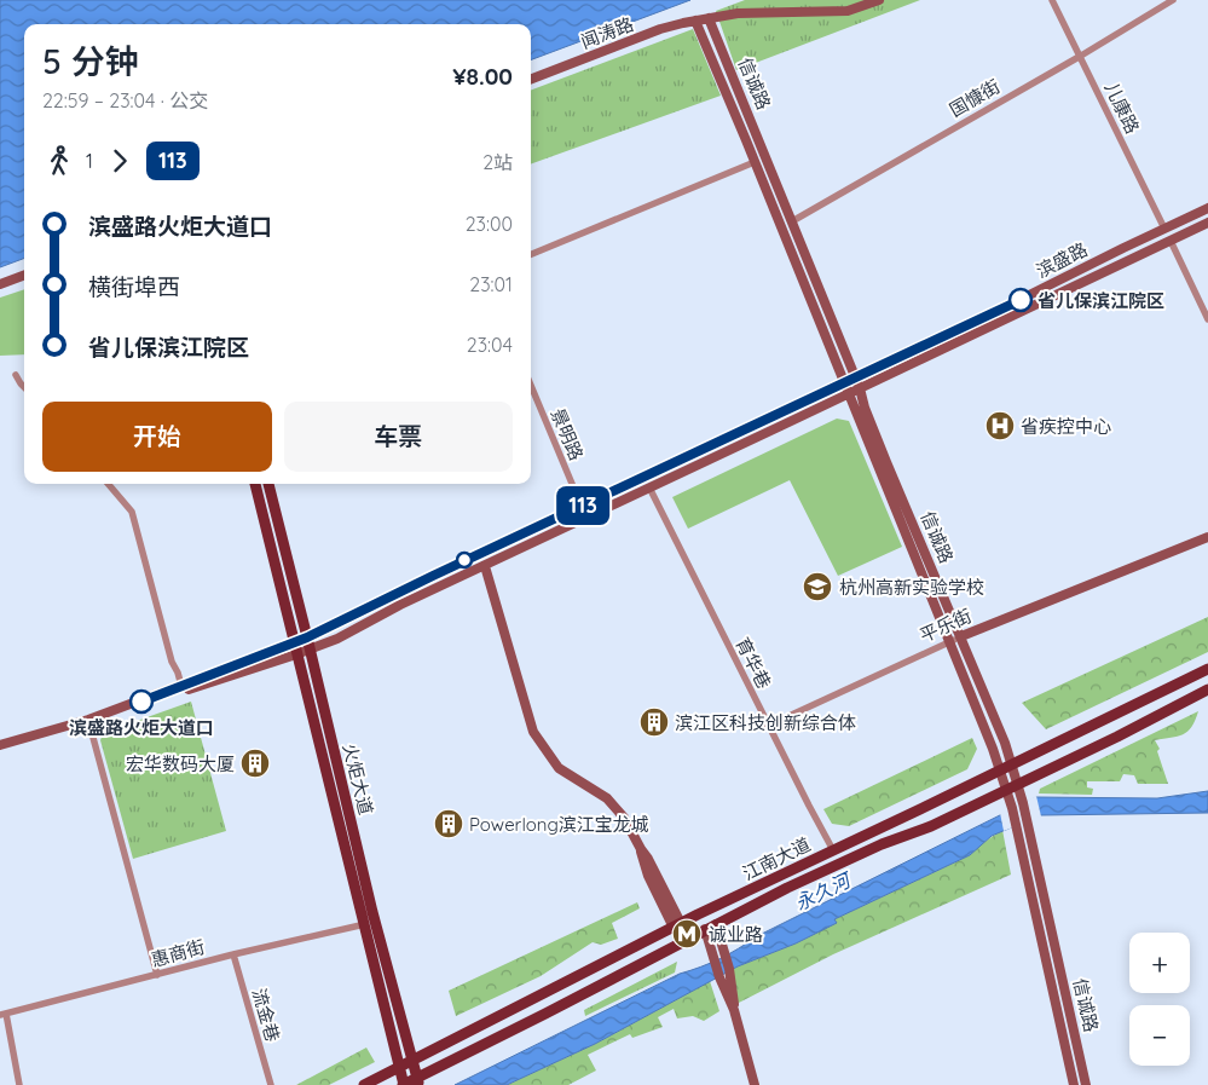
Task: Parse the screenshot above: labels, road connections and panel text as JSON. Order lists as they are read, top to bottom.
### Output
{
  "streets": {
    "main road": [
      "闻涛路",
      "信诚路",
      "滨盛路",
      "平乐街",
      "火炬大道",
      "江南大道"
    ],
    "street": [
      "国慷街",
      "儿康路",
      "景明路",
      "育华巷",
      "惠商街",
      "流金巷"
    ]
  },
  "crossings": [
    ["闻涛路", "信诚路"],
    ["信诚路", "国慷街"],
    ["信诚路", "滨盛路"],
    ["信诚路", "平乐街"],
    ["信诚路", "江南大道"],
    ["国慷街", "儿康路"],
    ["儿康路", "滨盛路"],
    ["滨盛路", "景明路"],
    ["滨盛路", "育华巷"],
    ["滨盛路", "火炬大道"],
    ["平乐街", "育华巷"],
    ["育华巷", "江南大道"],
    ["火炬大道", "江南大道"],
    ["火炬大道", "惠商街"],
    ["惠商街", "流金巷"]
  ],
  "water": ["永久河"],
  "places": {
    "other": ["省儿保滨江院区", "滨盛路火炬大道口"],
    "hospital": ["省疾控中心"],
    "school or university": ["杭州高新实验学校"],
    "building": ["滨江区科技创新综合体", "宏华数码大厦", "Powerlong滨江宝龙城"],
    "metro station": ["诚业路"]
  },
  "lines": ["bus line 113"],
  "page": {
    "on_map": "113",
    "heading": ["5 分钟", "22:59 – 23:04 · 公交", "¥8.00"],
    "legs": ["1", "113", "2站"],
    "list": [
      {
        "name": "滨盛路火炬大道口",
        "value": "23:00"
      },
      {
        "name": "横街埠西",
        "value": "23:01"
      },
      {
        "name": "省儿保滨江院区",
        "value": "23:04"
      }
    ],
    "buttons": ["开始", "车票"],
    "map_buttons": ["+", "−"]
  }
}
